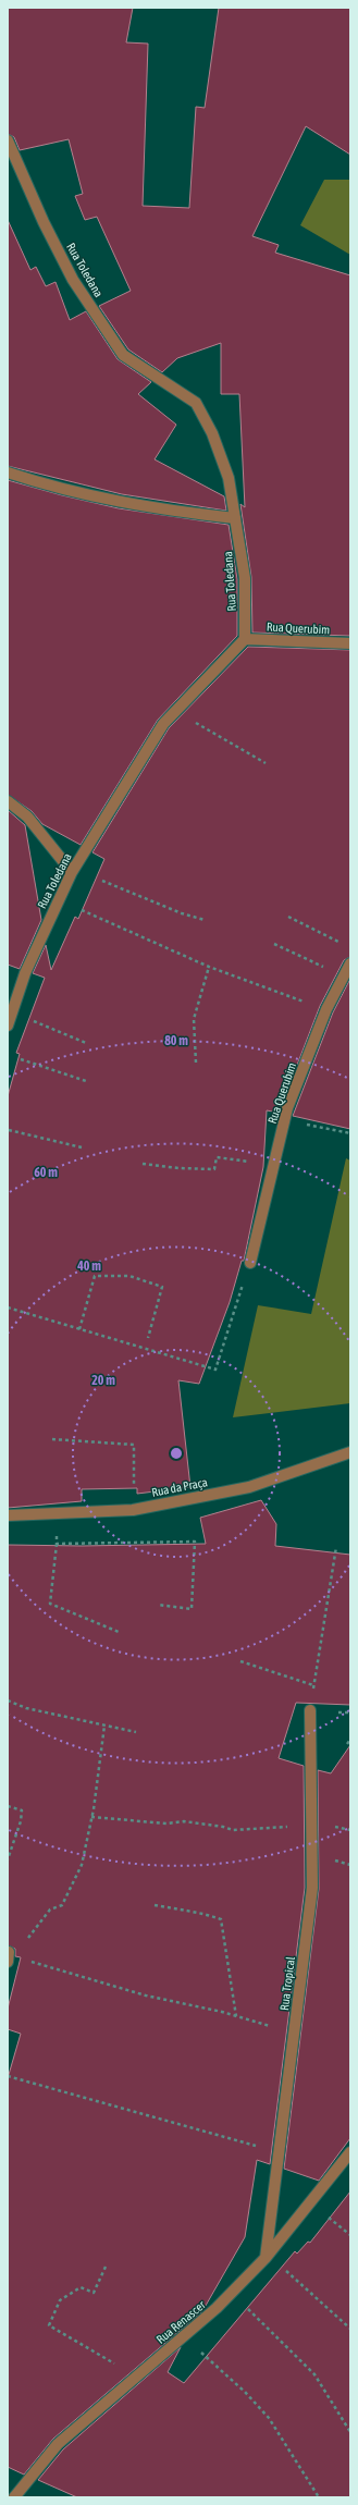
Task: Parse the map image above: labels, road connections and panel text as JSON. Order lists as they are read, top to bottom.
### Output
{
  "streets": {
    "street": [
      "Rua Toledana",
      "Rua Querubim",
      "Rua da Praça",
      "Rua Tropical",
      "Rua Renascer"
    ]
  },
  "crossings": [
    ["Rua Toledana", "Rua Querubim"],
    ["Rua Tropical", "Rua Renascer"]
  ],
  "rings": [
    "80 m",
    "60 m",
    "40 m",
    "20 m"
  ]
}
